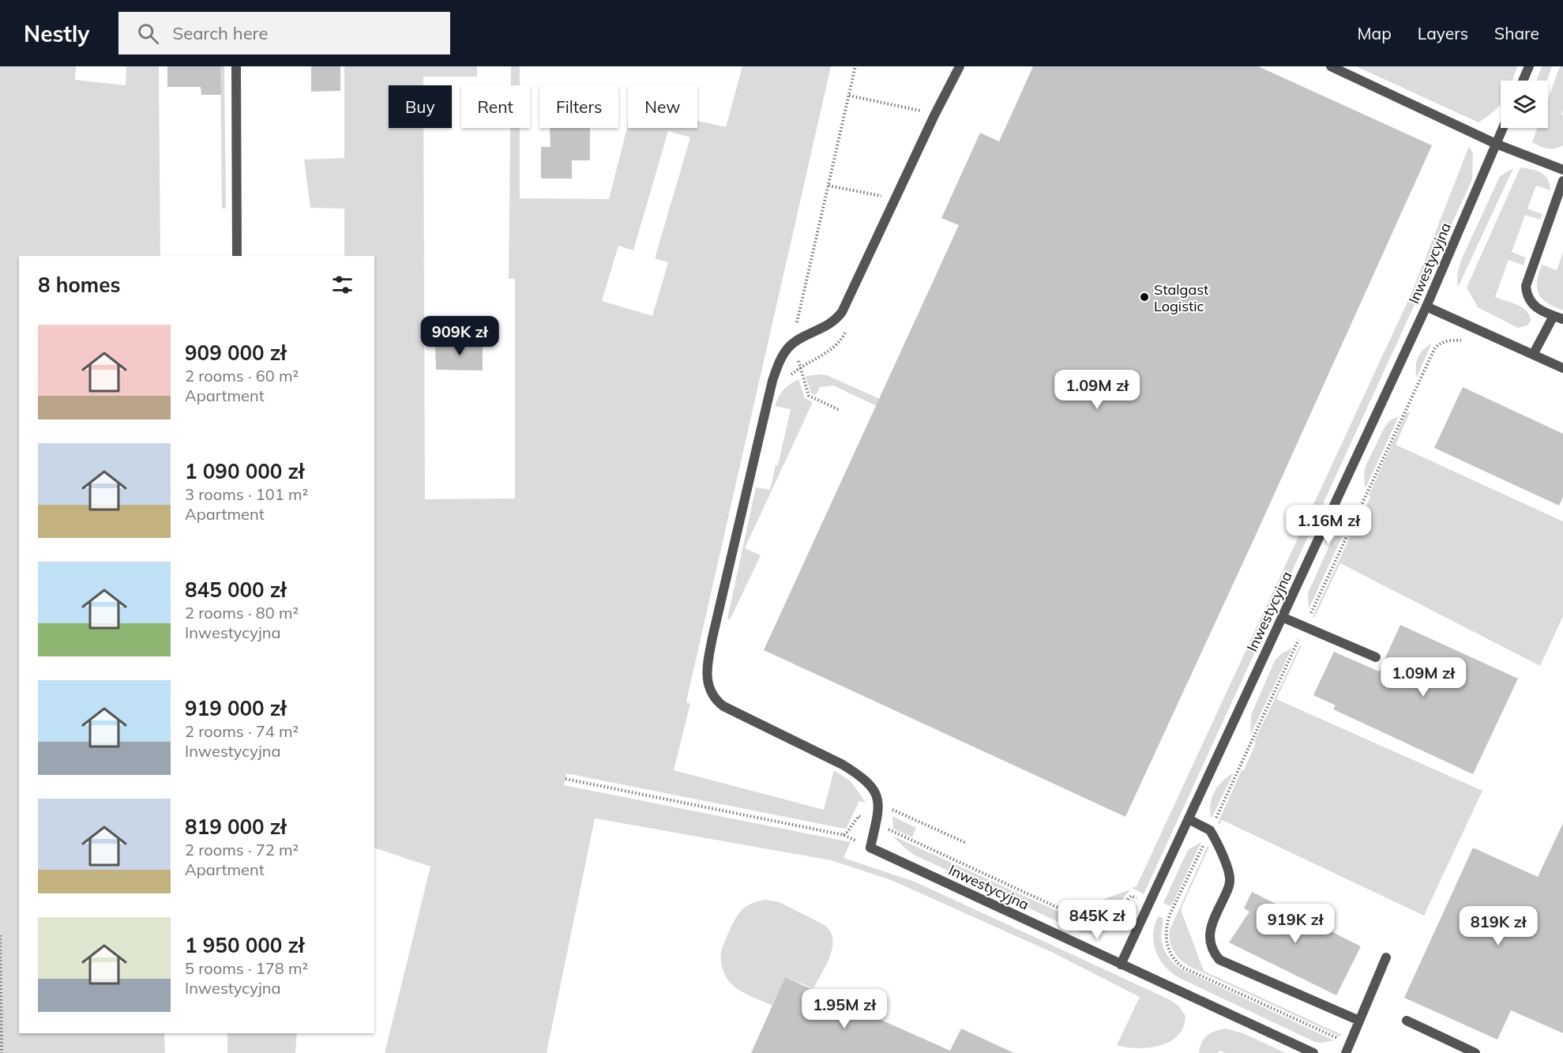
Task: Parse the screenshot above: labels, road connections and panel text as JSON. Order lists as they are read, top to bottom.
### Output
{
  "streets": {
    "street": ["Inwestycyjna"]
  },
  "places": ["Stalgast Logistic"],
  "page": {
    "header": "Nestly",
    "search": "Search here",
    "nav": ["Map", "Layers", "Share"],
    "chip": [
      "Buy",
      "Rent",
      "Filters",
      "New"
    ],
    "heading": "8 homes",
    "list": [
      {
        "name": "909 000 zł",
        "note": "2 rooms · 60 m² · Apartment"
      },
      {
        "name": "1 090 000 zł",
        "note": "3 rooms · 101 m² · Apartment"
      },
      {
        "name": "845 000 zł",
        "note": "2 rooms · 80 m² · Inwestycyjna"
      },
      {
        "name": "919 000 zł",
        "note": "2 rooms · 74 m² · Inwestycyjna"
      },
      {
        "name": "819 000 zł",
        "note": "2 rooms · 72 m² · Apartment"
      },
      {
        "name": "1 950 000 zł",
        "note": "5 rooms · 178 m² · Inwestycyjna"
      }
    ],
    "price": [
      "909K zł",
      "1.09M zł",
      "1.16M zł",
      "1.09M zł",
      "845K zł",
      "919K zł",
      "819K zł",
      "1.95M zł"
    ]
  }
}
